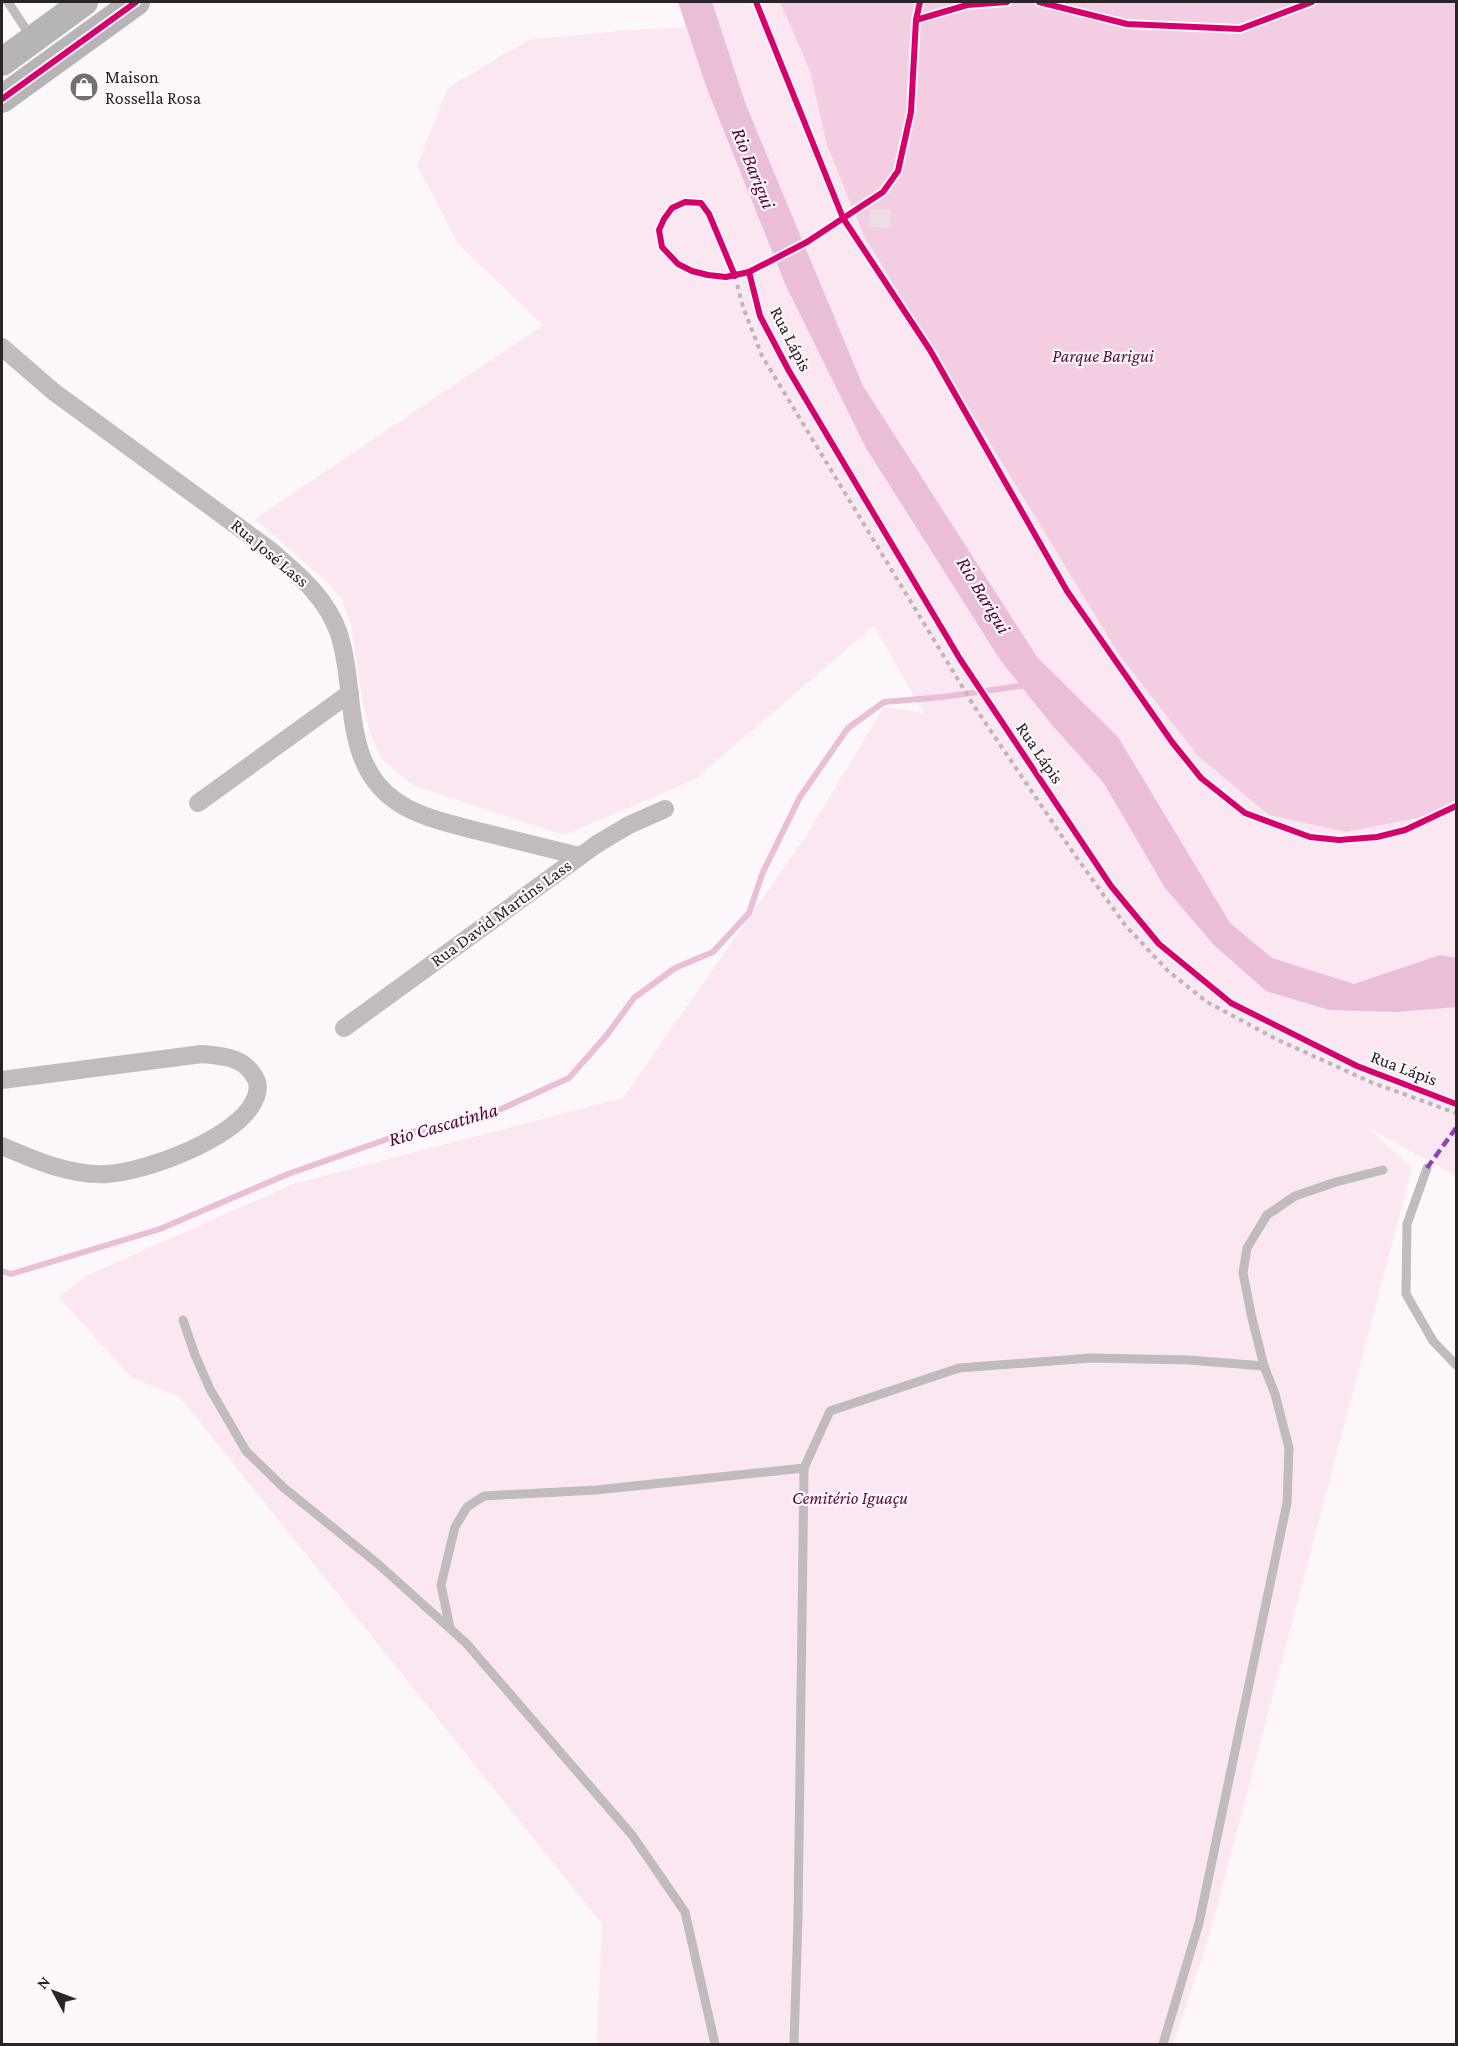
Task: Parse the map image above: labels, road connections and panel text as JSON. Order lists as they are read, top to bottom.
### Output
{
  "streets": {
    "street": ["Rua José Lass", "Rua David Martins Lass"],
    "cycle path": ["Rua Lápis"]
  },
  "crossings": [
    ["Rua José Lass", "Rua David Martins Lass"]
  ],
  "water": ["Rio Barigui", "Rio Cascatinha"],
  "parks": ["Parque Barigui", "Cemitério Iguaçu"],
  "places": {
    "shop": ["Maison Rossella Rosa"]
  },
  "north": "top left"
}
